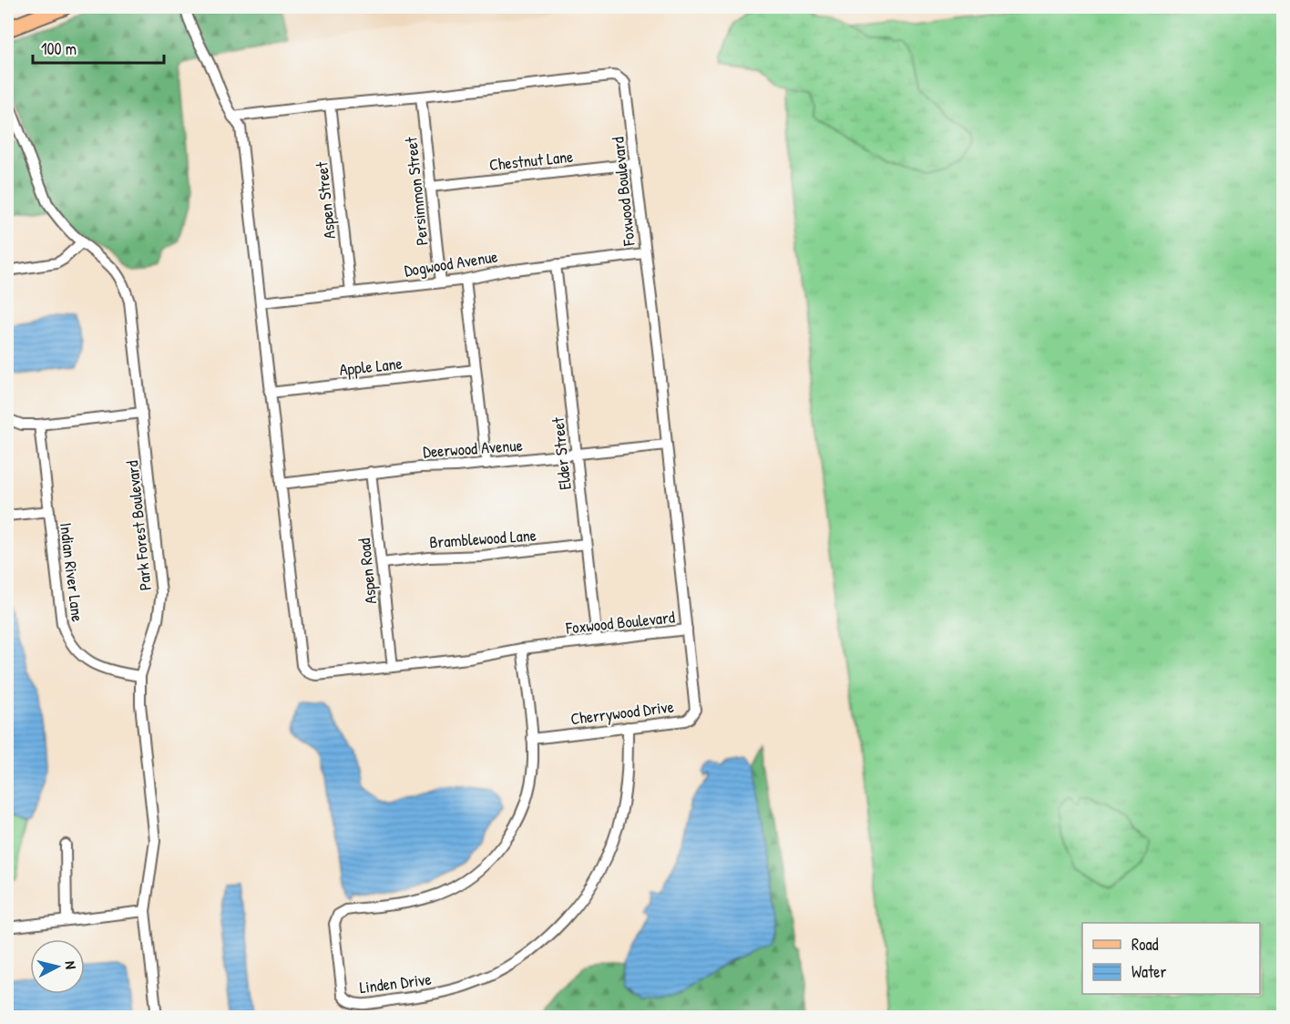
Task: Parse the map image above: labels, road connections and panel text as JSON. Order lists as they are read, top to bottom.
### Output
{
  "streets": {
    "street": [
      "Chestnut Lane",
      "Persimmon Street",
      "Foxwood Boulevard",
      "Aspen Street",
      "Dogwood Avenue",
      "Apple Lane",
      "Deerwood Avenue",
      "Elder Street",
      "Park Forest Boulevard",
      "Bramblewood Lane",
      "Aspen Road",
      "Indian River Lane",
      "Cherrywood Drive",
      "Linden Drive"
    ]
  },
  "crossings": [
    ["Chestnut Lane", "Persimmon Street"],
    ["Chestnut Lane", "Foxwood Boulevard"],
    ["Persimmon Street", "Foxwood Boulevard"],
    ["Persimmon Street", "Dogwood Avenue"],
    ["Foxwood Boulevard", "Aspen Street"],
    ["Foxwood Boulevard", "Dogwood Avenue"],
    ["Foxwood Boulevard", "Apple Lane"],
    ["Foxwood Boulevard", "Deerwood Avenue"],
    ["Foxwood Boulevard", "Elder Street"],
    ["Foxwood Boulevard", "Aspen Road"],
    ["Foxwood Boulevard", "Cherrywood Drive"],
    ["Foxwood Boulevard", "Linden Drive"],
    ["Aspen Street", "Dogwood Avenue"],
    ["Dogwood Avenue", "Elder Street"],
    ["Deerwood Avenue", "Elder Street"],
    ["Deerwood Avenue", "Aspen Road"],
    ["Elder Street", "Bramblewood Lane"],
    ["Park Forest Boulevard", "Indian River Lane"],
    ["Bramblewood Lane", "Aspen Road"],
    ["Cherrywood Drive", "Linden Drive"]
  ],
  "legend": ["Road", "Water"],
  "scale_bar": "100 m",
  "north": "right"
}
